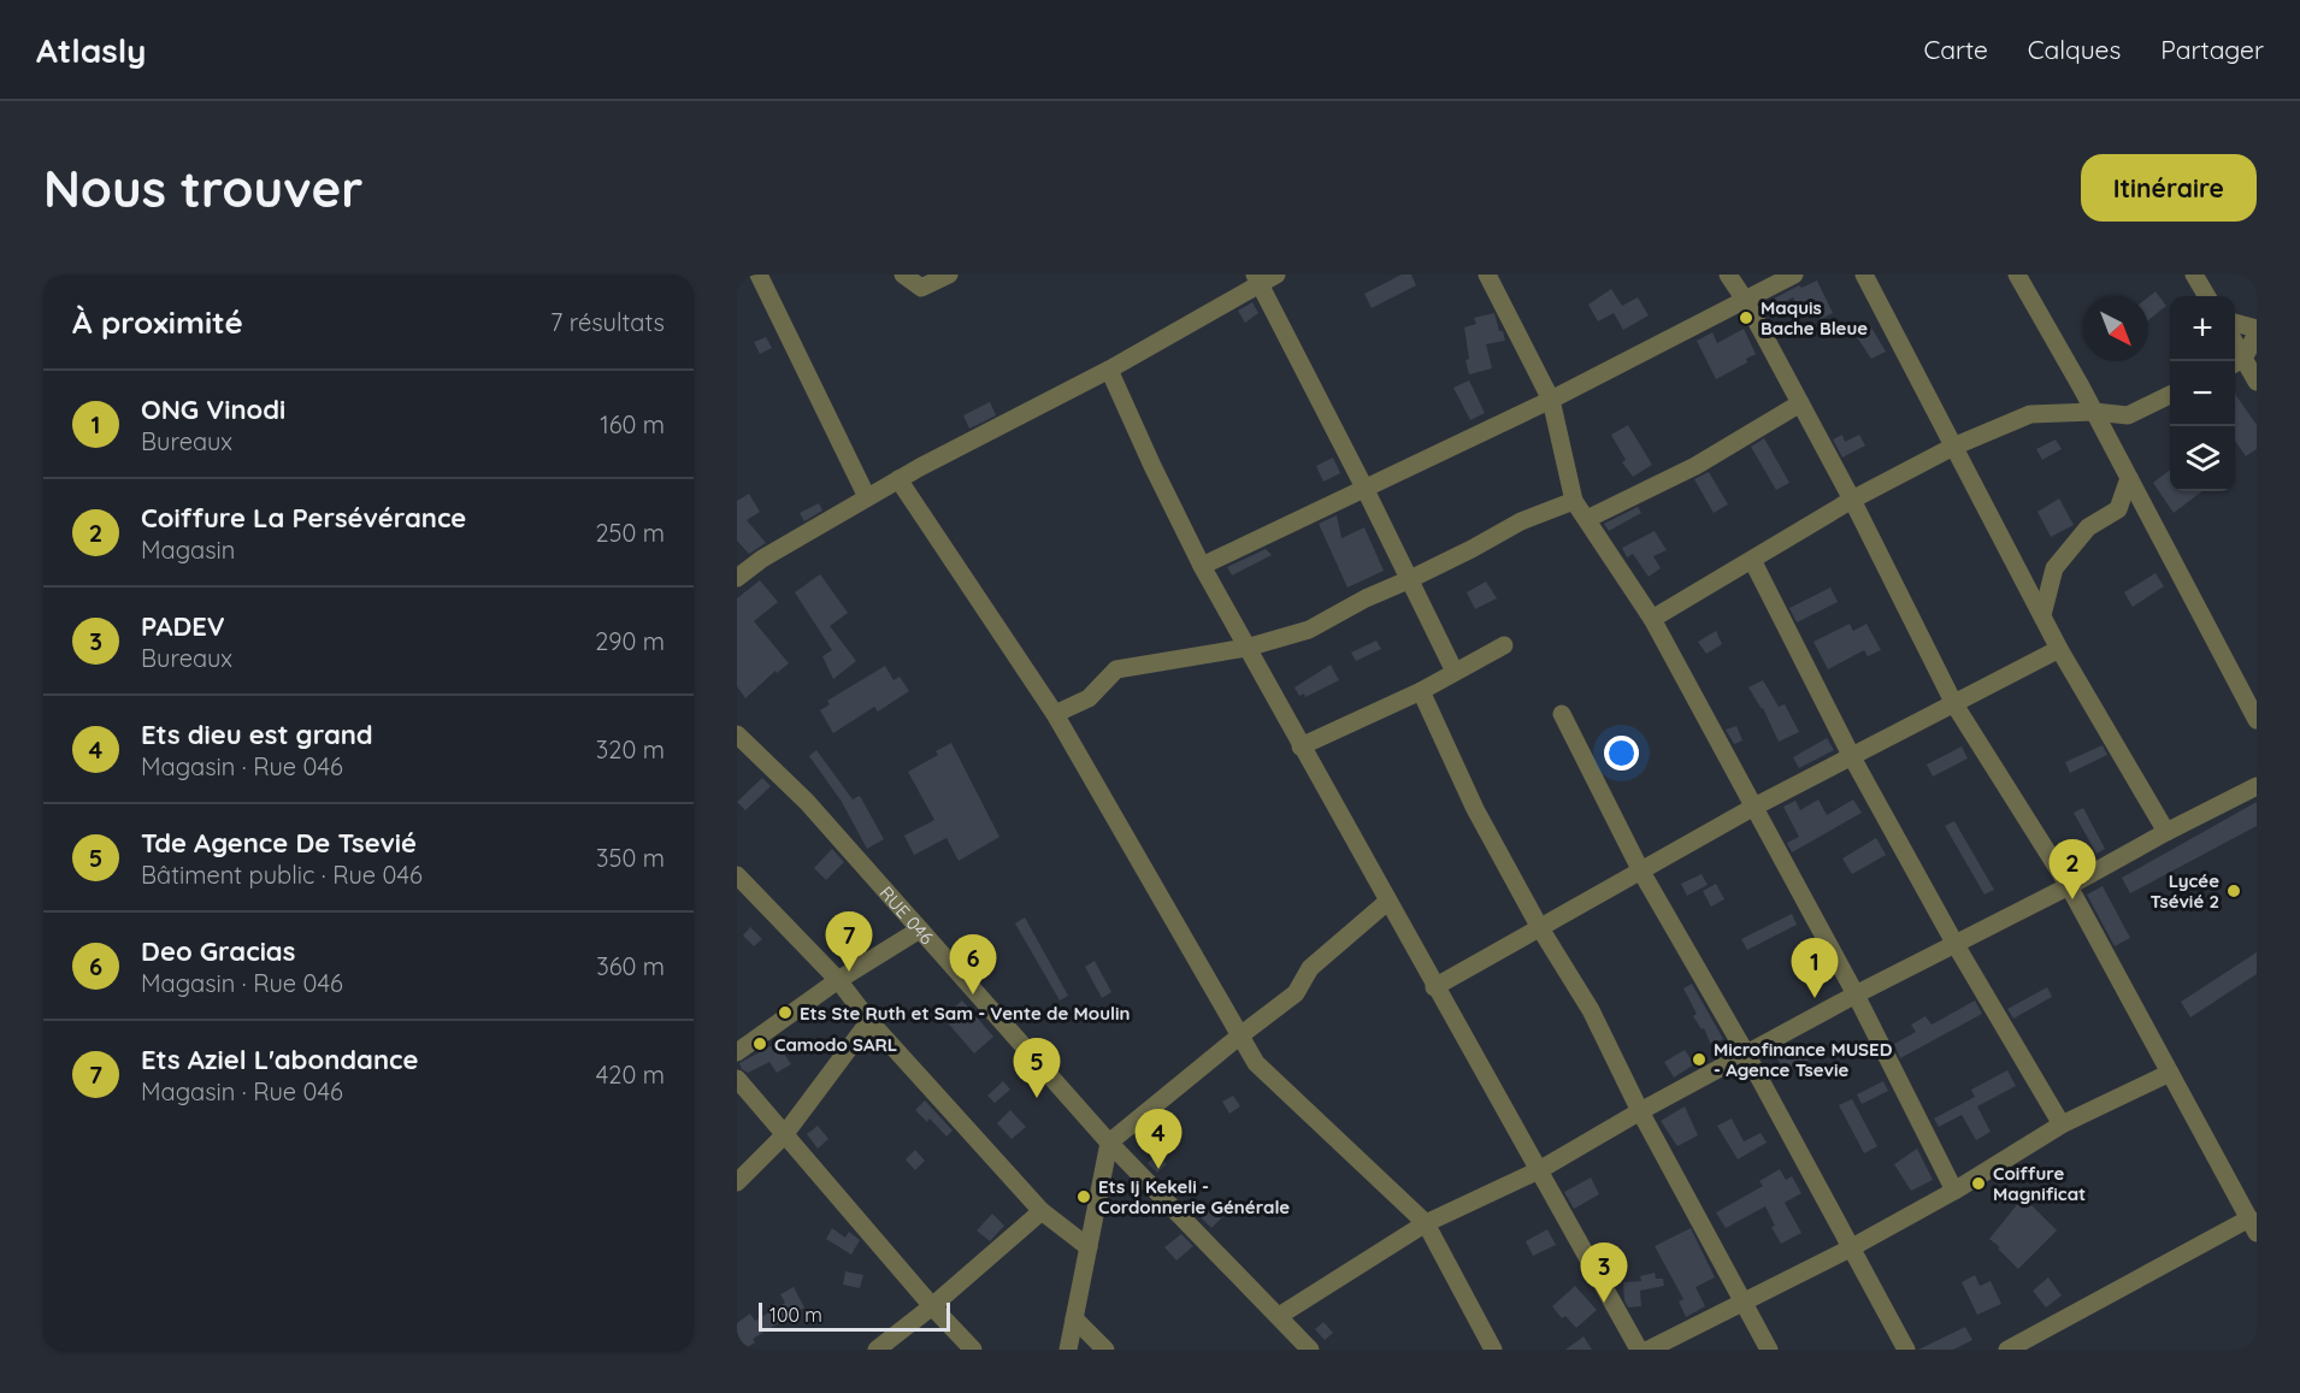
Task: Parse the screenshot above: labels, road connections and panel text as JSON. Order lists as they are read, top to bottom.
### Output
{
  "streets": {
    "street": ["RUE 046"]
  },
  "places": [
    "Maquis Bache Bleue",
    "Lycée Tsévié 2",
    "Ets Ste Ruth et Sam - Vente de Moulin",
    "Camodo SARL",
    "Microfinance MUSED - Agence Tsevie",
    "Coiffure Magnificat",
    "Ets Ij Kekeli - Cordonnerie Générale"
  ],
  "scale_bar": "100 m",
  "north": "bottom right",
  "page": {
    "header": "Atlasly",
    "nav": ["Carte", "Calques", "Partager"],
    "buttons": "Itinéraire",
    "title": "Nous trouver",
    "heading": ["À proximité", "7 résultats"],
    "map_buttons": ["+", "−"],
    "list": [
      {
        "mark": "1",
        "name": "ONG Vinodi",
        "note": "Bureaux",
        "value": "160 m"
      },
      {
        "mark": "2",
        "name": "Coiffure La Persévérance",
        "note": "Magasin",
        "value": "250 m"
      },
      {
        "mark": "3",
        "name": "PADEV",
        "note": "Bureaux",
        "value": "290 m"
      },
      {
        "mark": "4",
        "name": "Ets dieu est grand",
        "note": "Magasin · Rue 046",
        "value": "320 m"
      },
      {
        "mark": "5",
        "name": "Tde Agence De Tsevié",
        "note": "Bâtiment public · Rue 046",
        "value": "350 m"
      },
      {
        "mark": "6",
        "name": "Deo Gracias",
        "note": "Magasin · Rue 046",
        "value": "360 m"
      },
      {
        "mark": "7",
        "name": "Ets Aziel L'abondance",
        "note": "Magasin · Rue 046",
        "value": "420 m"
      }
    ],
    "pins": [
      "2",
      "7",
      "6",
      "1",
      "5",
      "4",
      "3"
    ],
    "scale": "100 m"
  }
}
